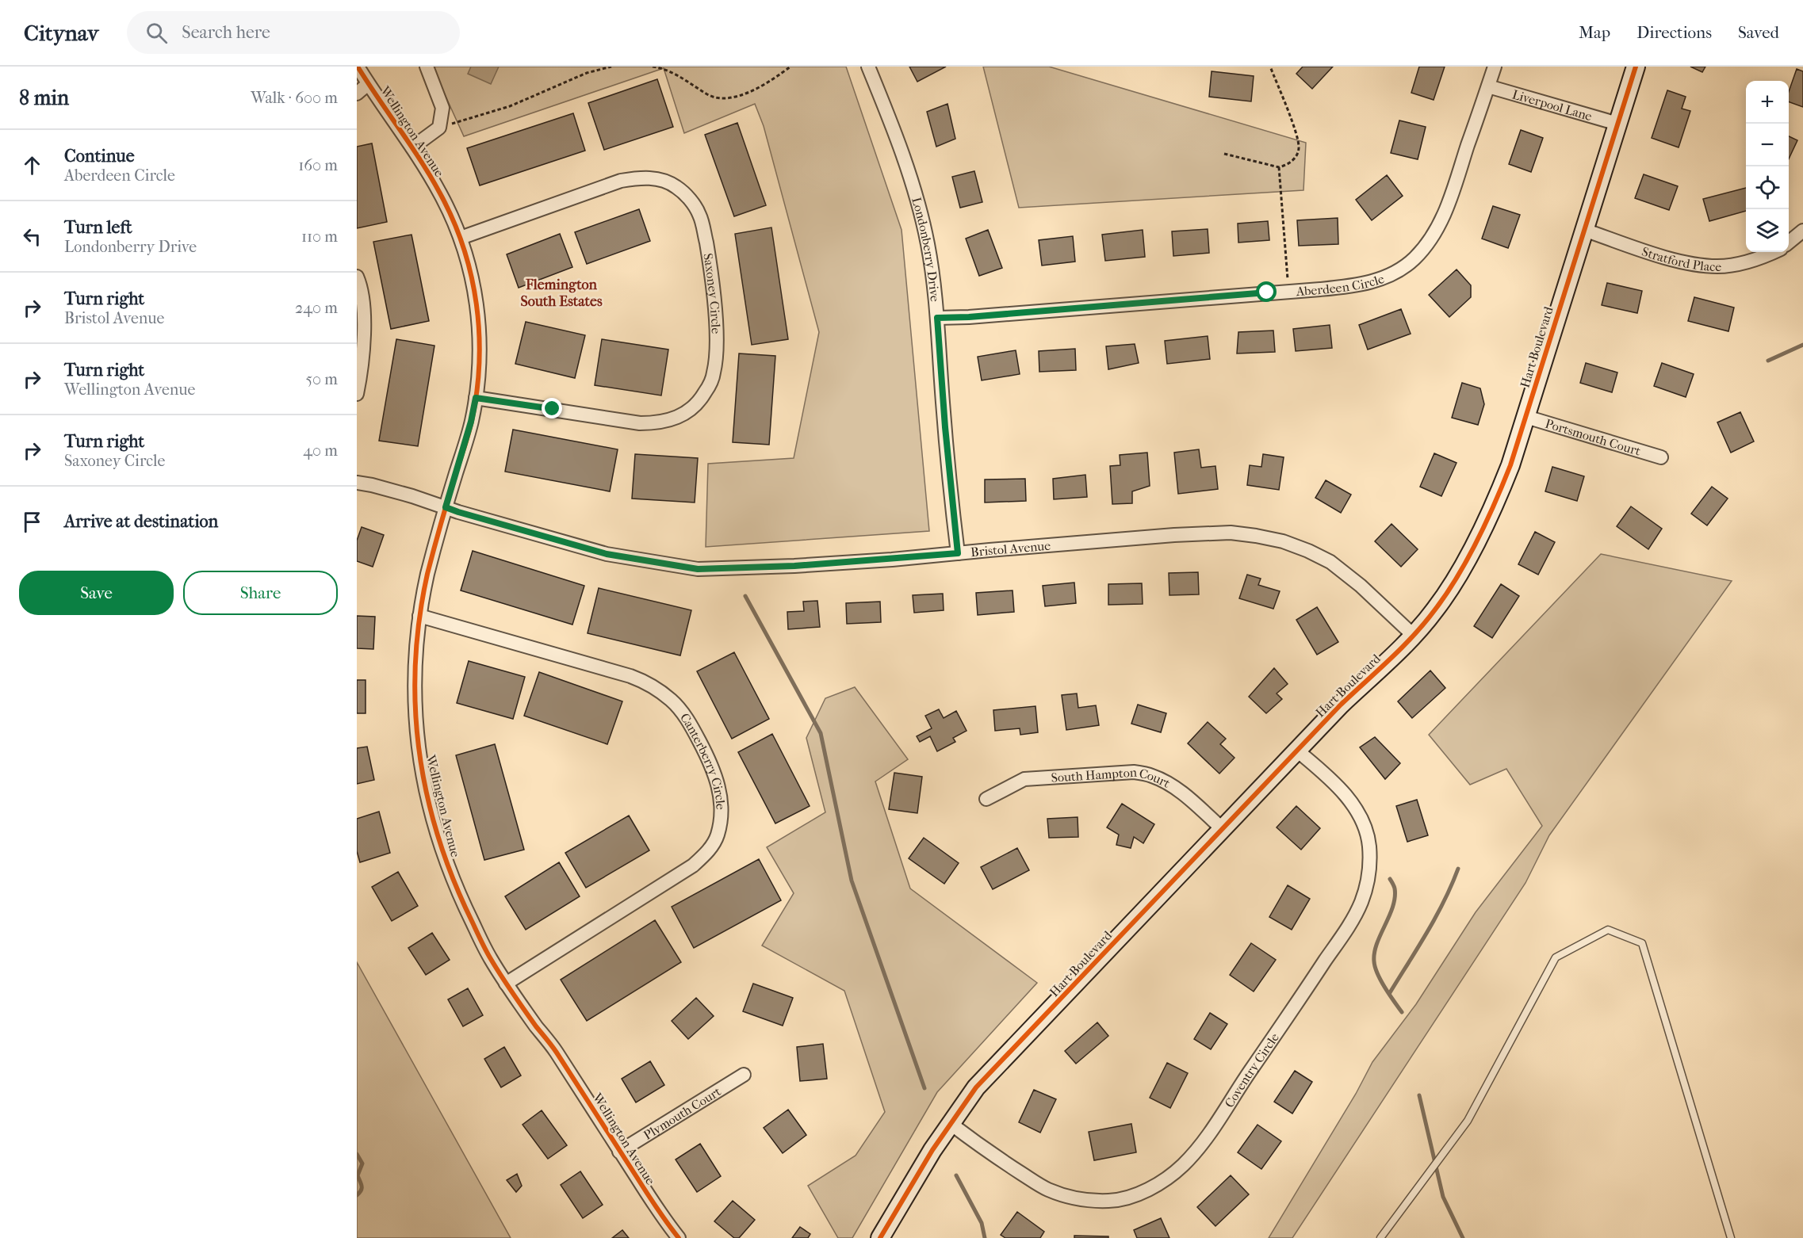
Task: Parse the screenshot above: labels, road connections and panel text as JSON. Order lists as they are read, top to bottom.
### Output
{
  "streets": {
    "street": [
      "Liverpool Lane",
      "Wellington Avenue",
      "Londonberry Drive",
      "Stratford Place",
      "Aberdeen Circle",
      "Saxoney Circle",
      "Hart Boulevard",
      "Portsmouth Court",
      "Bristol Avenue",
      "Canterberry Circle",
      "South Hampton Court",
      "Coventry Circle",
      "Plymouth Court"
    ]
  },
  "crossings": [
    ["Liverpool Lane", "Aberdeen Circle"],
    ["Liverpool Lane", "Hart Boulevard"],
    ["Wellington Avenue", "Saxoney Circle"],
    ["Wellington Avenue", "Bristol Avenue"],
    ["Wellington Avenue", "Canterberry Circle"],
    ["Wellington Avenue", "Plymouth Court"],
    ["Londonberry Drive", "Aberdeen Circle"],
    ["Londonberry Drive", "Bristol Avenue"],
    ["Stratford Place", "Hart Boulevard"],
    ["Hart Boulevard", "Portsmouth Court"],
    ["Hart Boulevard", "Bristol Avenue"],
    ["Hart Boulevard", "South Hampton Court"],
    ["Hart Boulevard", "Coventry Circle"]
  ],
  "districts": ["Flemington South Estates"],
  "page": {
    "header": "Citynav",
    "search": "Search here",
    "nav": ["Map", "Directions", "Saved"],
    "heading": ["8 min", "Walk · 600 m"],
    "map_buttons": ["+", "−"],
    "list": [
      ["Continue", "Aberdeen Circle", "160 m"],
      ["Turn left", "Londonberry Drive", "110 m"],
      ["Turn right", "Bristol Avenue", "240 m"],
      ["Turn right", "Wellington Avenue", "50 m"],
      ["Turn right", "Saxoney Circle", "40 m"],
      "Arrive at destination"
    ],
    "buttons": ["Save", "Share"]
  }
}
